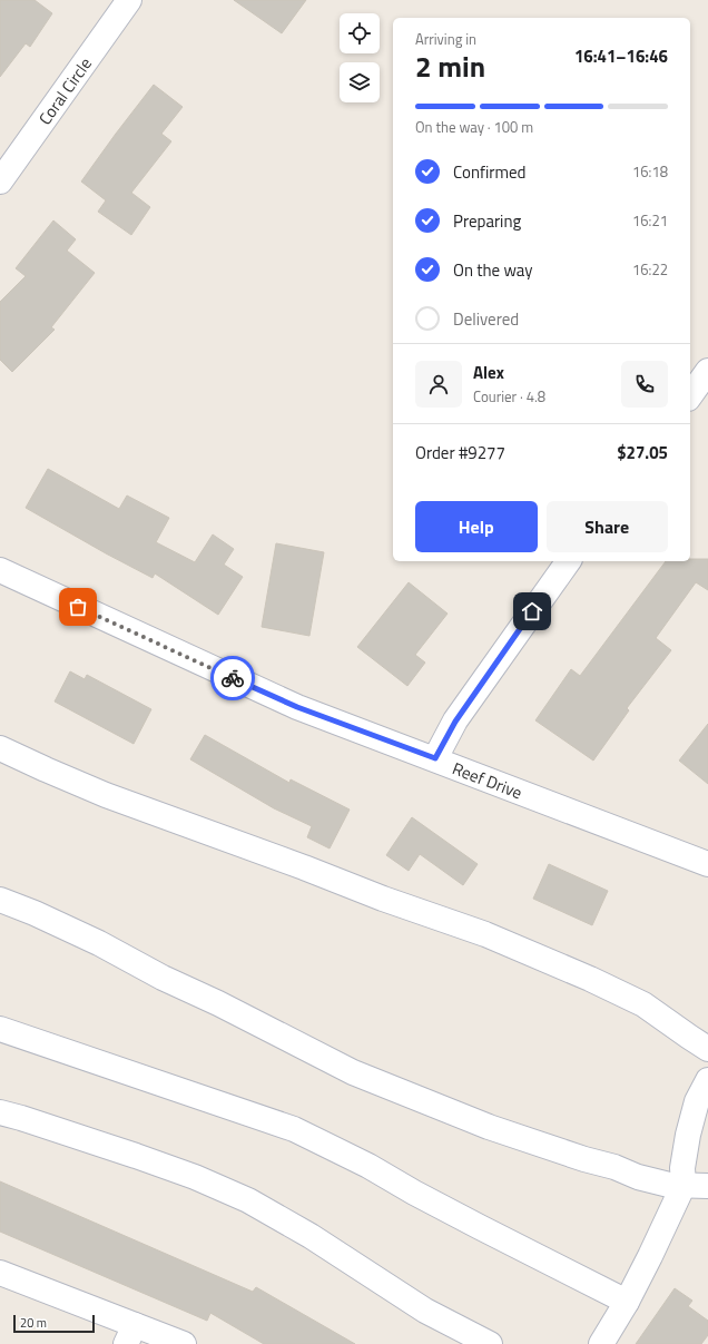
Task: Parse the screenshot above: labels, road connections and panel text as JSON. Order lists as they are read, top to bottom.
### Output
{
  "streets": {
    "street": ["Coral Circle", "Reef Drive"]
  },
  "scale_bar": "20 m",
  "page": {
    "heading": ["2 min", "Arriving in", "16:41–16:46"],
    "panel": [
      "Alex",
      "Courier · 4.8",
      "Order #9277",
      "$27.05"
    ],
    "bar": "On the way · 100 m",
    "list": [
      ["Confirmed", "16:18"],
      ["Preparing", "16:21"],
      ["On the way", "16:22"],
      "Delivered"
    ],
    "buttons": ["Help", "Share"],
    "scale": "20 m"
  }
}
